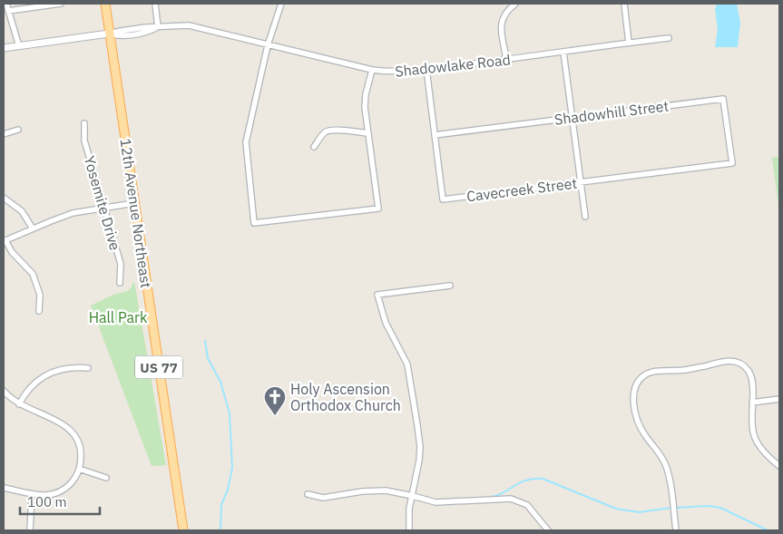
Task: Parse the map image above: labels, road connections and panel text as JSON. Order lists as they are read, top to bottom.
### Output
{
  "streets": {
    "main road": ["12th Avenue Northeast", "US 77"],
    "street": [
      "Shadowlake Road",
      "Shadowhill Street",
      "Cavecreek Street",
      "Yosemite Drive"
    ]
  },
  "crossings": [
    ["Shadowlake Road", "Cavecreek Street"],
    ["Shadowlake Road", "12th Avenue Northeast"],
    ["Shadowhill Street", "Cavecreek Street"]
  ],
  "parks": ["Hall Park"],
  "places": {
    "church": ["Holy Ascension Orthodox Church"]
  },
  "scale_bar": "100 m"
}
